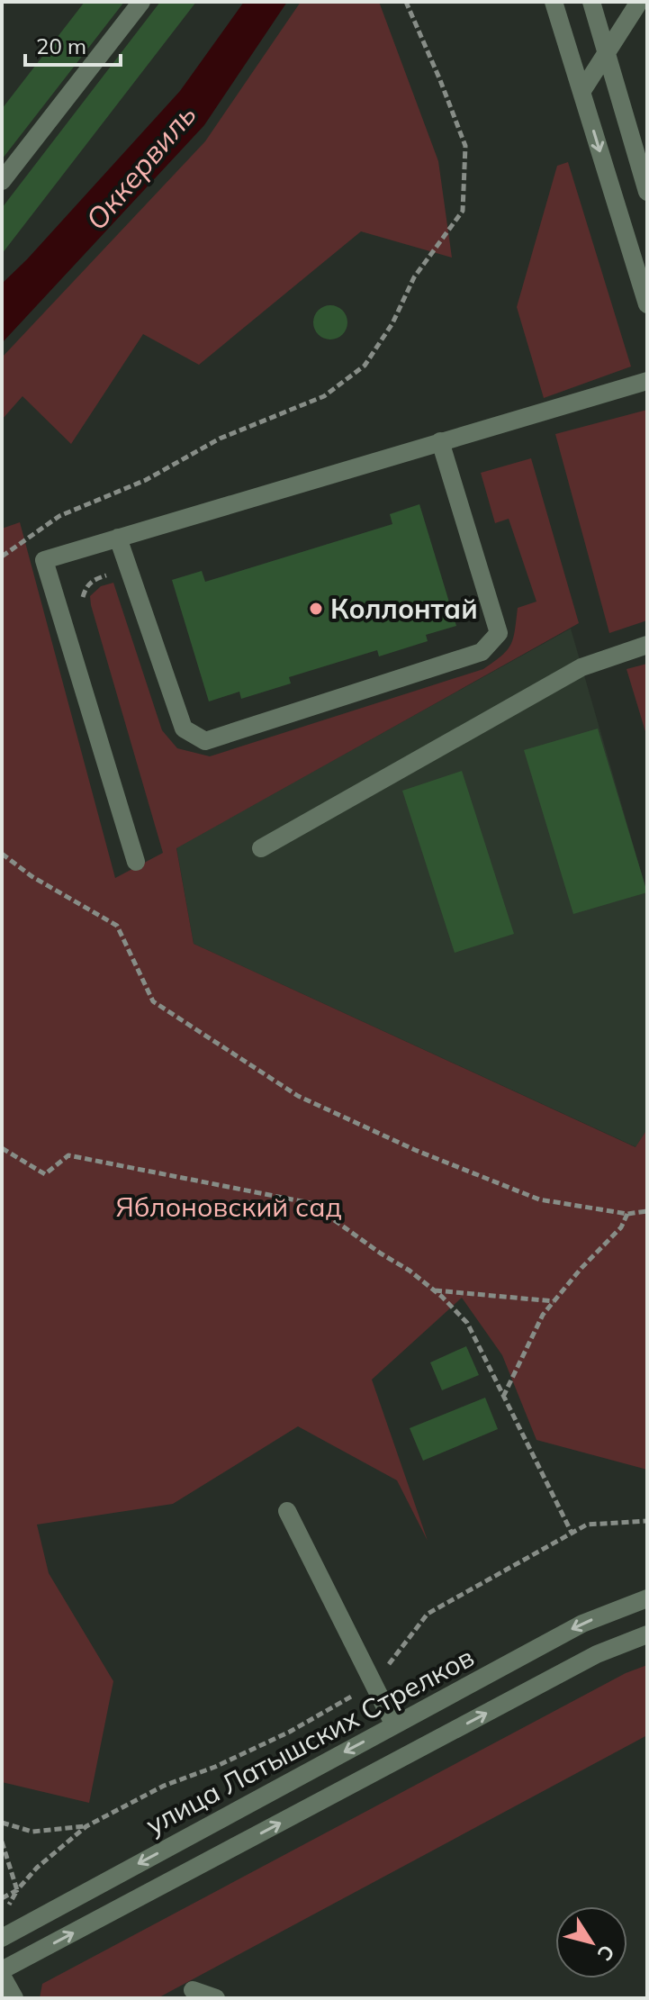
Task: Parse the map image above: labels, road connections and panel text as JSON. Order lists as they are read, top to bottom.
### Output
{
  "streets": {
    "street": ["улица Латышских Стрелков"]
  },
  "water": ["Оккервиль"],
  "parks": ["Яблоновский сад"],
  "places": ["Коллонтай"],
  "scale_bar": "20 m",
  "north": "bottom right"
}
